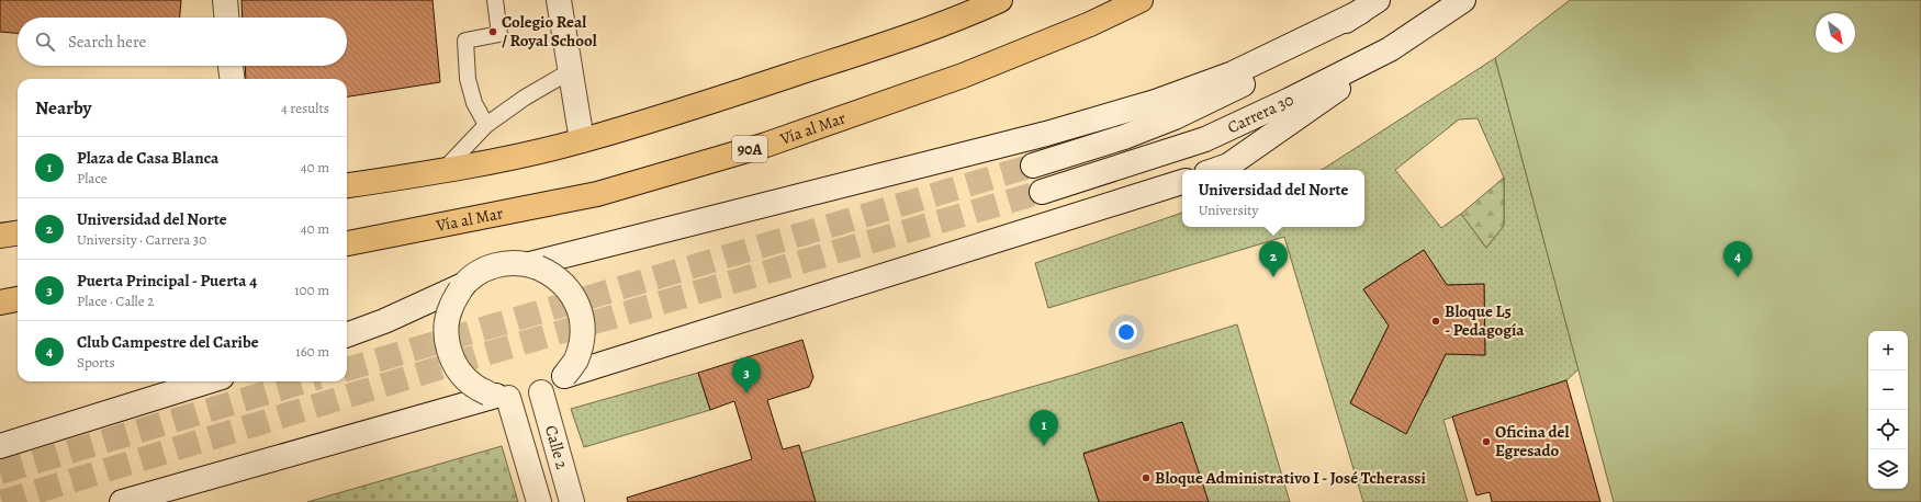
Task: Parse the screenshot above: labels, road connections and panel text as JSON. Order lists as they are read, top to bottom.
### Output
{
  "streets": {
    "highway": ["Vía al Mar", "90A"],
    "main road": ["Carrera 30", "Calle 2"]
  },
  "places": [
    "Colegio Real / Royal School",
    "Bloque L5 - Pedagogía",
    "Oficina del Egresado",
    "Bloque Administrativo I - José Tcherassi"
  ],
  "north": "bottom right",
  "page": {
    "search": "Search here",
    "heading": ["Nearby", "4 results"],
    "list": [
      {
        "mark": "1",
        "name": "Plaza de Casa Blanca",
        "note": "Place",
        "value": "40 m"
      },
      {
        "mark": "2",
        "name": "Universidad del Norte",
        "note": "University · Carrera 30",
        "value": "40 m"
      },
      {
        "mark": "3",
        "name": "Puerta Principal - Puerta 4",
        "note": "Place · Calle 2",
        "value": "100 m"
      },
      {
        "mark": "4",
        "name": "Club Campestre del Caribe",
        "note": "Sports",
        "value": "160 m"
      }
    ],
    "popup": ["Universidad del Norte", "University"],
    "pins": [
      "2",
      "4",
      "3",
      "1"
    ],
    "map_buttons": ["+", "−"]
  }
}
